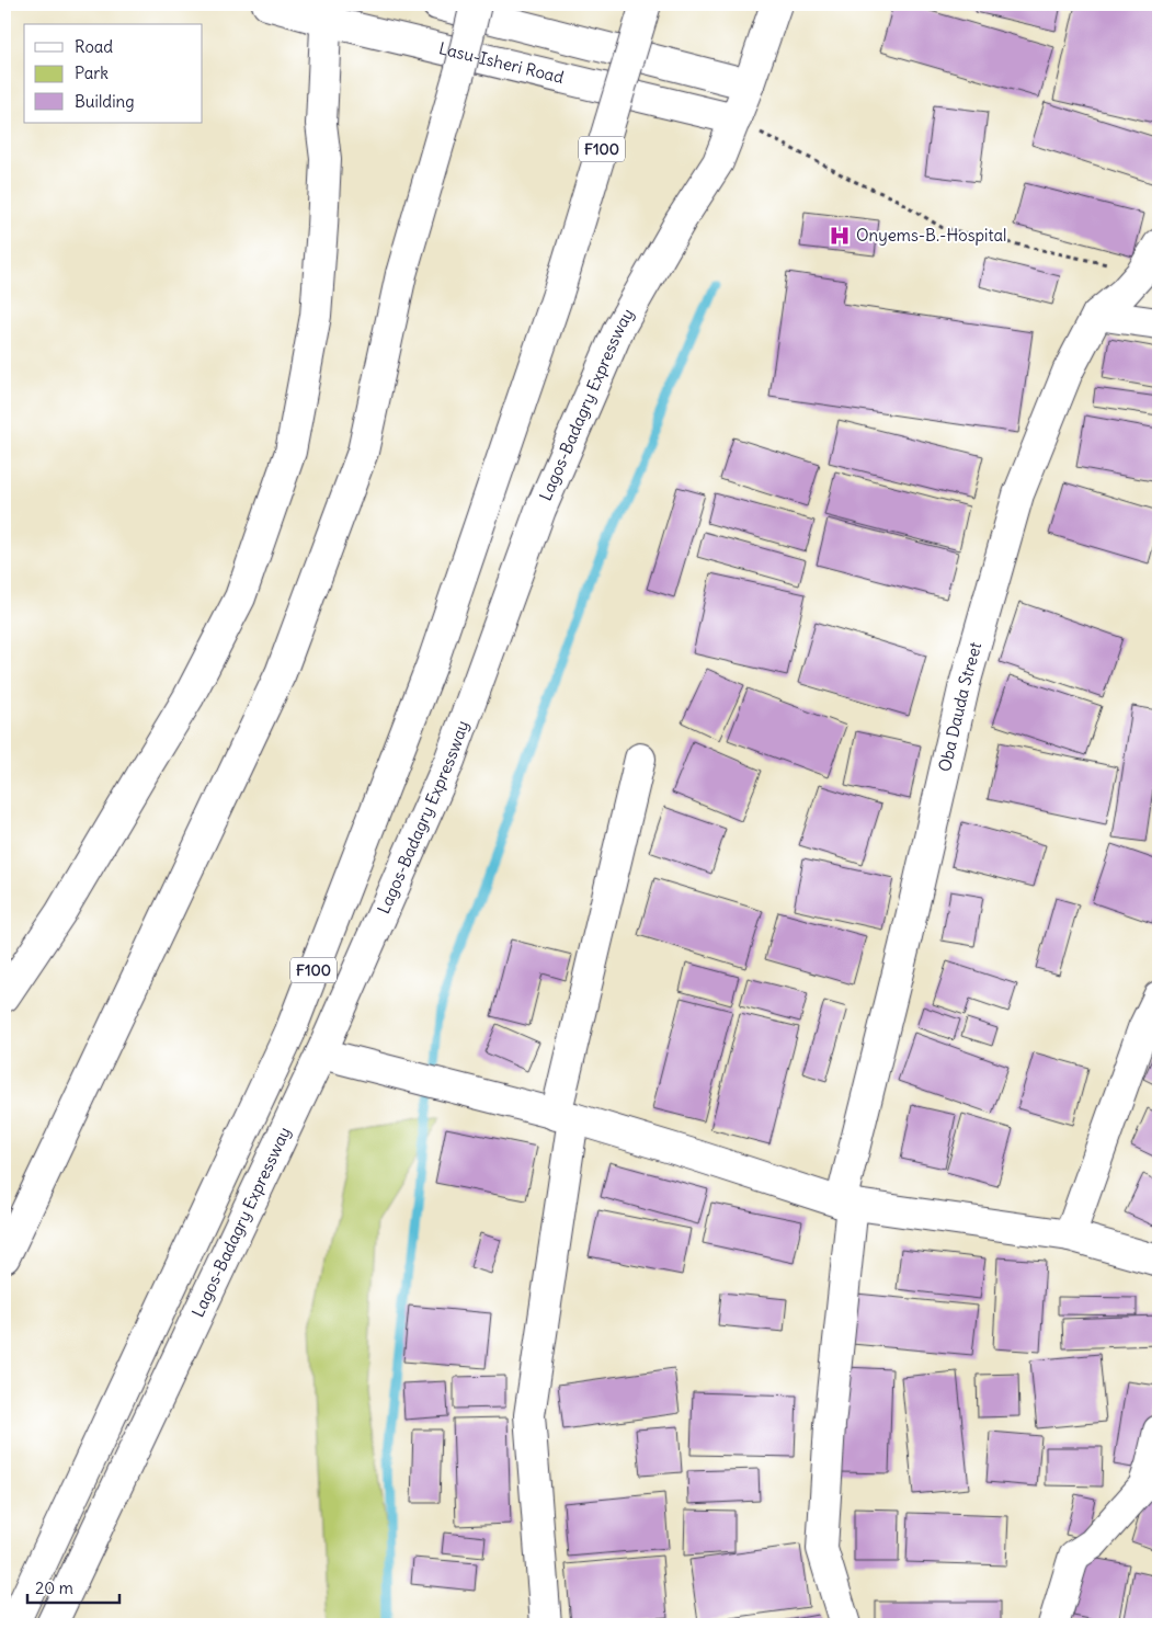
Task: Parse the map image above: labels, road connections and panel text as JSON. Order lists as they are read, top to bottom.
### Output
{
  "streets": {
    "main road": [
      "Lasu-Isheri Road",
      "F100",
      "Lagos-Badagry Expressway",
      "Oba Dauda Street"
    ]
  },
  "crossings": [
    ["Lasu-Isheri Road", "Lagos-Badagry Expressway"]
  ],
  "places": {
    "hospital": ["Onyems-B.-Hospital"]
  },
  "legend": ["Road", "Park", "Building"],
  "scale_bar": "20 m"
}
